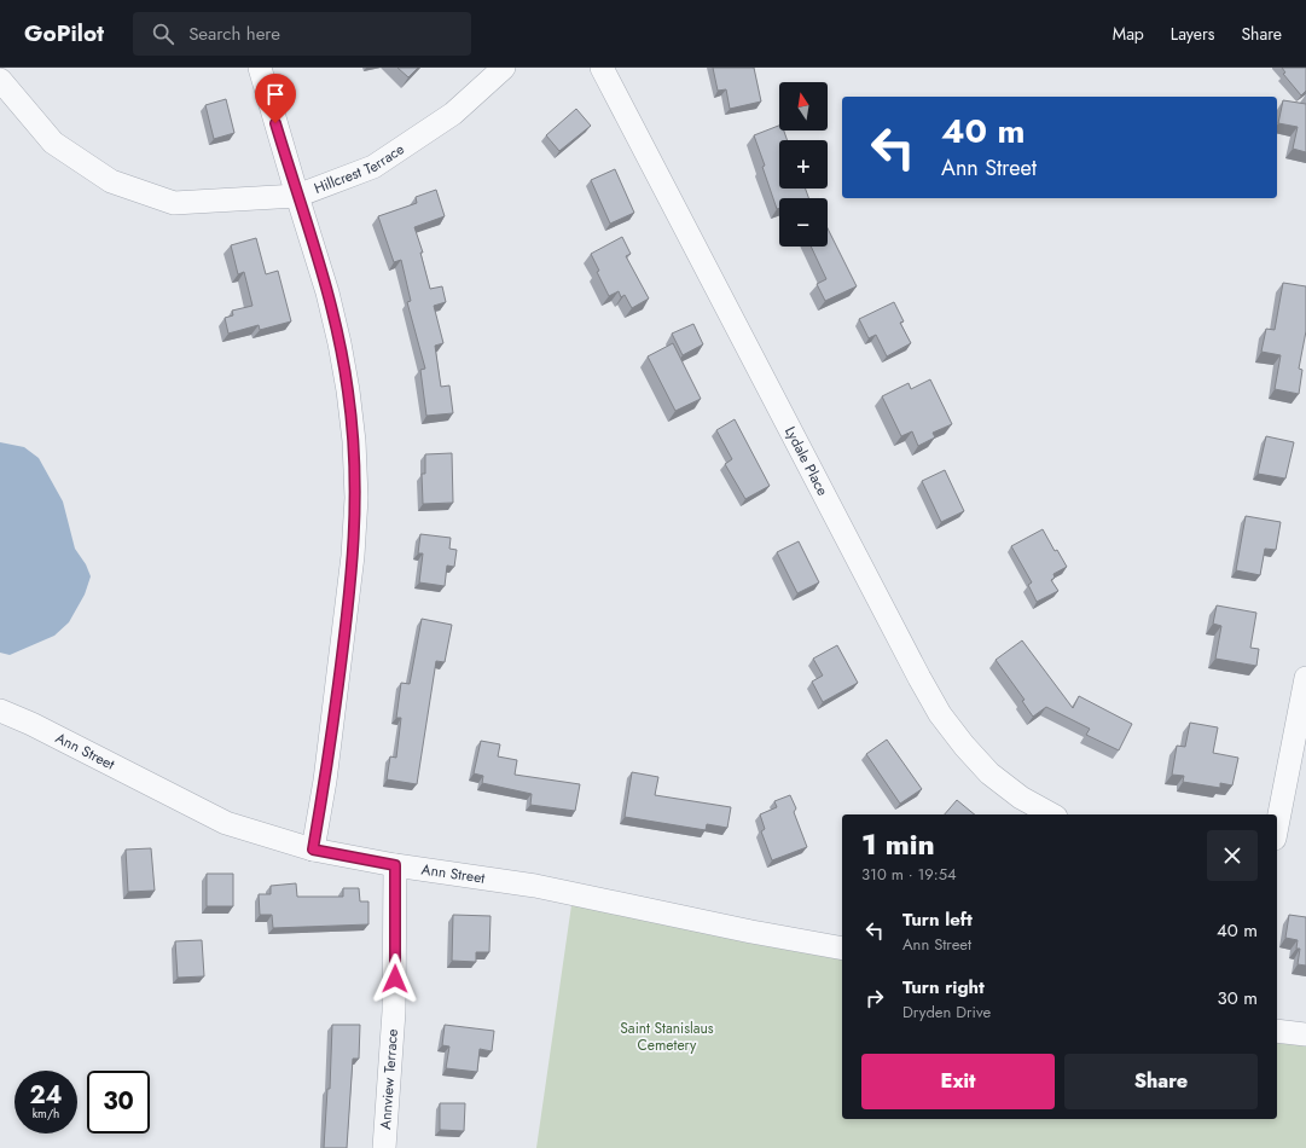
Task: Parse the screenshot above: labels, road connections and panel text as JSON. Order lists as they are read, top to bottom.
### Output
{
  "streets": {
    "street": [
      "Hillcrest Terrace",
      "Lydale Place",
      "Ann Street",
      "Annview Terrace"
    ]
  },
  "crossings": [
    ["Ann Street", "Annview Terrace"]
  ],
  "parks": ["Saint Stanislaus Cemetery"],
  "north": "top",
  "page": {
    "header": "GoPilot",
    "search": "Search here",
    "nav": ["Map", "Layers", "Share"],
    "map_buttons": ["+", "−"],
    "turn": ["40 m", "Ann Street"],
    "heading": ["1 min", "310 m · 19:54"],
    "list": [
      {
        "name": "Turn left",
        "note": "Ann Street",
        "value": "40 m"
      },
      {
        "name": "Turn right",
        "note": "Dryden Drive",
        "value": "30 m"
      }
    ],
    "buttons": ["Exit", "Share"],
    "speed": "24 km/h",
    "limit": "30"
  }
}
